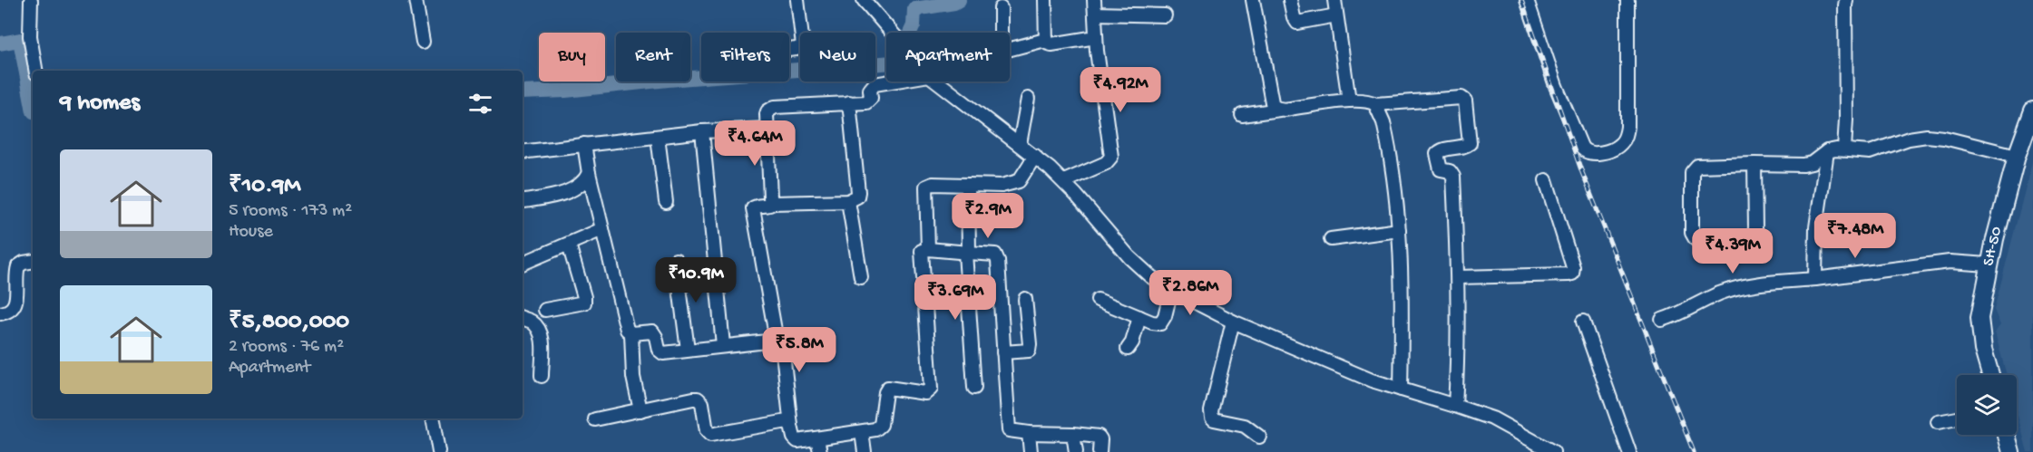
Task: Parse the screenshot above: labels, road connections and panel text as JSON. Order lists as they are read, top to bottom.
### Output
{
  "streets": {
    "main road": ["SH-50"]
  },
  "page": {
    "chip": [
      "Buy",
      "Rent",
      "Filters",
      "New",
      "Apartment"
    ],
    "price": [
      "₹4.92M",
      "₹4.64M",
      "₹2.9M",
      "₹7.48M",
      "₹4.39M",
      "₹10.9M",
      "₹2.86M",
      "₹3.69M",
      "₹5.8M"
    ],
    "heading": "9 homes",
    "list": [
      {
        "name": "₹10.9M",
        "note": "5 rooms · 173 m² · House"
      },
      {
        "name": "₹5,800,000",
        "note": "2 rooms · 76 m² · Apartment"
      }
    ]
  }
}
